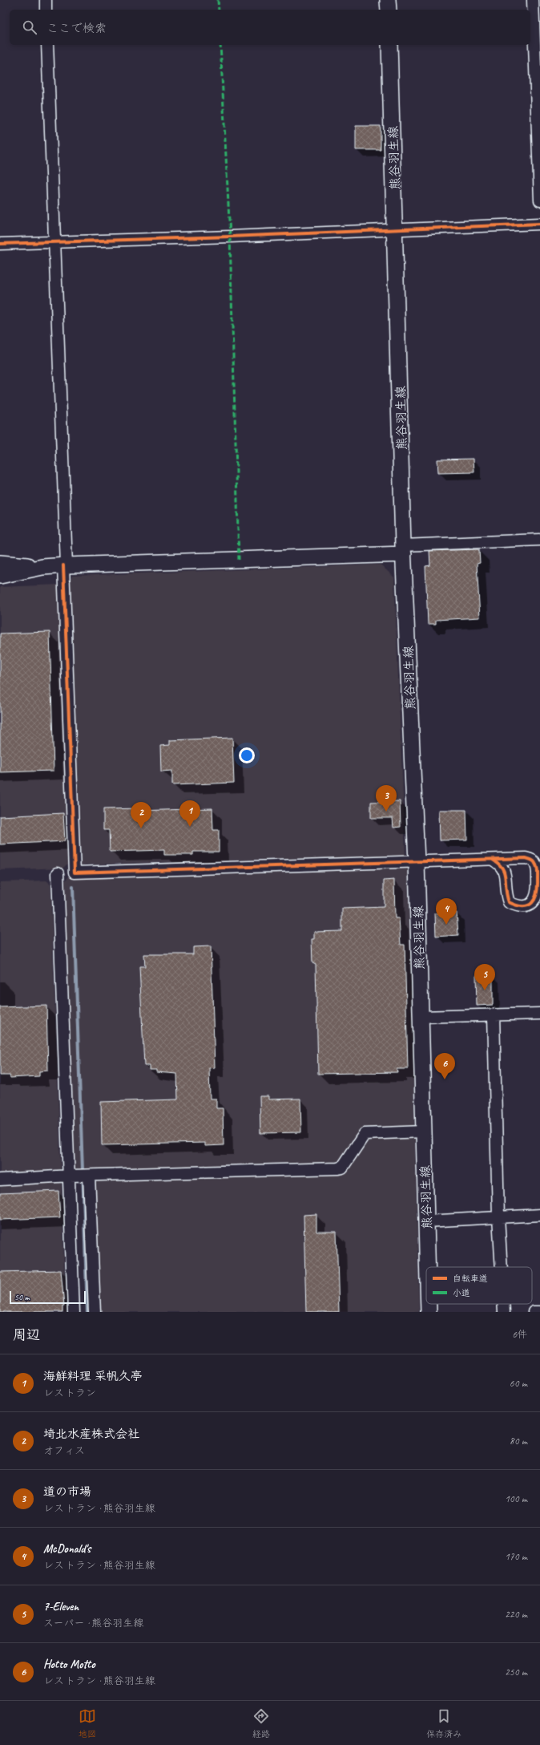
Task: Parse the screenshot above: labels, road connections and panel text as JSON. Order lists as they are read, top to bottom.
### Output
{
  "streets": {
    "main road": ["熊谷羽生線"]
  },
  "legend": ["自転車道", "小道"],
  "scale_bar": "50 m",
  "page": {
    "search": "ここで検索",
    "pins": [
      "3",
      "1",
      "2",
      "4",
      "5",
      "6"
    ],
    "scale": "50 m",
    "heading": ["周辺", "6件"],
    "list": [
      {
        "mark": "1",
        "name": "海鮮料理 采帆久亭",
        "note": "レストラン",
        "value": "60 m"
      },
      {
        "mark": "2",
        "name": "埼北水産株式会社",
        "note": "オフィス",
        "value": "80 m"
      },
      {
        "mark": "3",
        "name": "道の市場",
        "note": "レストラン · 熊谷羽生線",
        "value": "100 m"
      },
      {
        "mark": "4",
        "name": "McDonald's",
        "note": "レストラン · 熊谷羽生線",
        "value": "170 m"
      },
      {
        "mark": "5",
        "name": "7-Eleven",
        "note": "スーパー · 熊谷羽生線",
        "value": "220 m"
      },
      {
        "mark": "6",
        "name": "Hotto Motto",
        "note": "レストラン · 熊谷羽生線",
        "value": "250 m"
      }
    ],
    "nav": ["地図", "経路", "保存済み"]
  }
}
